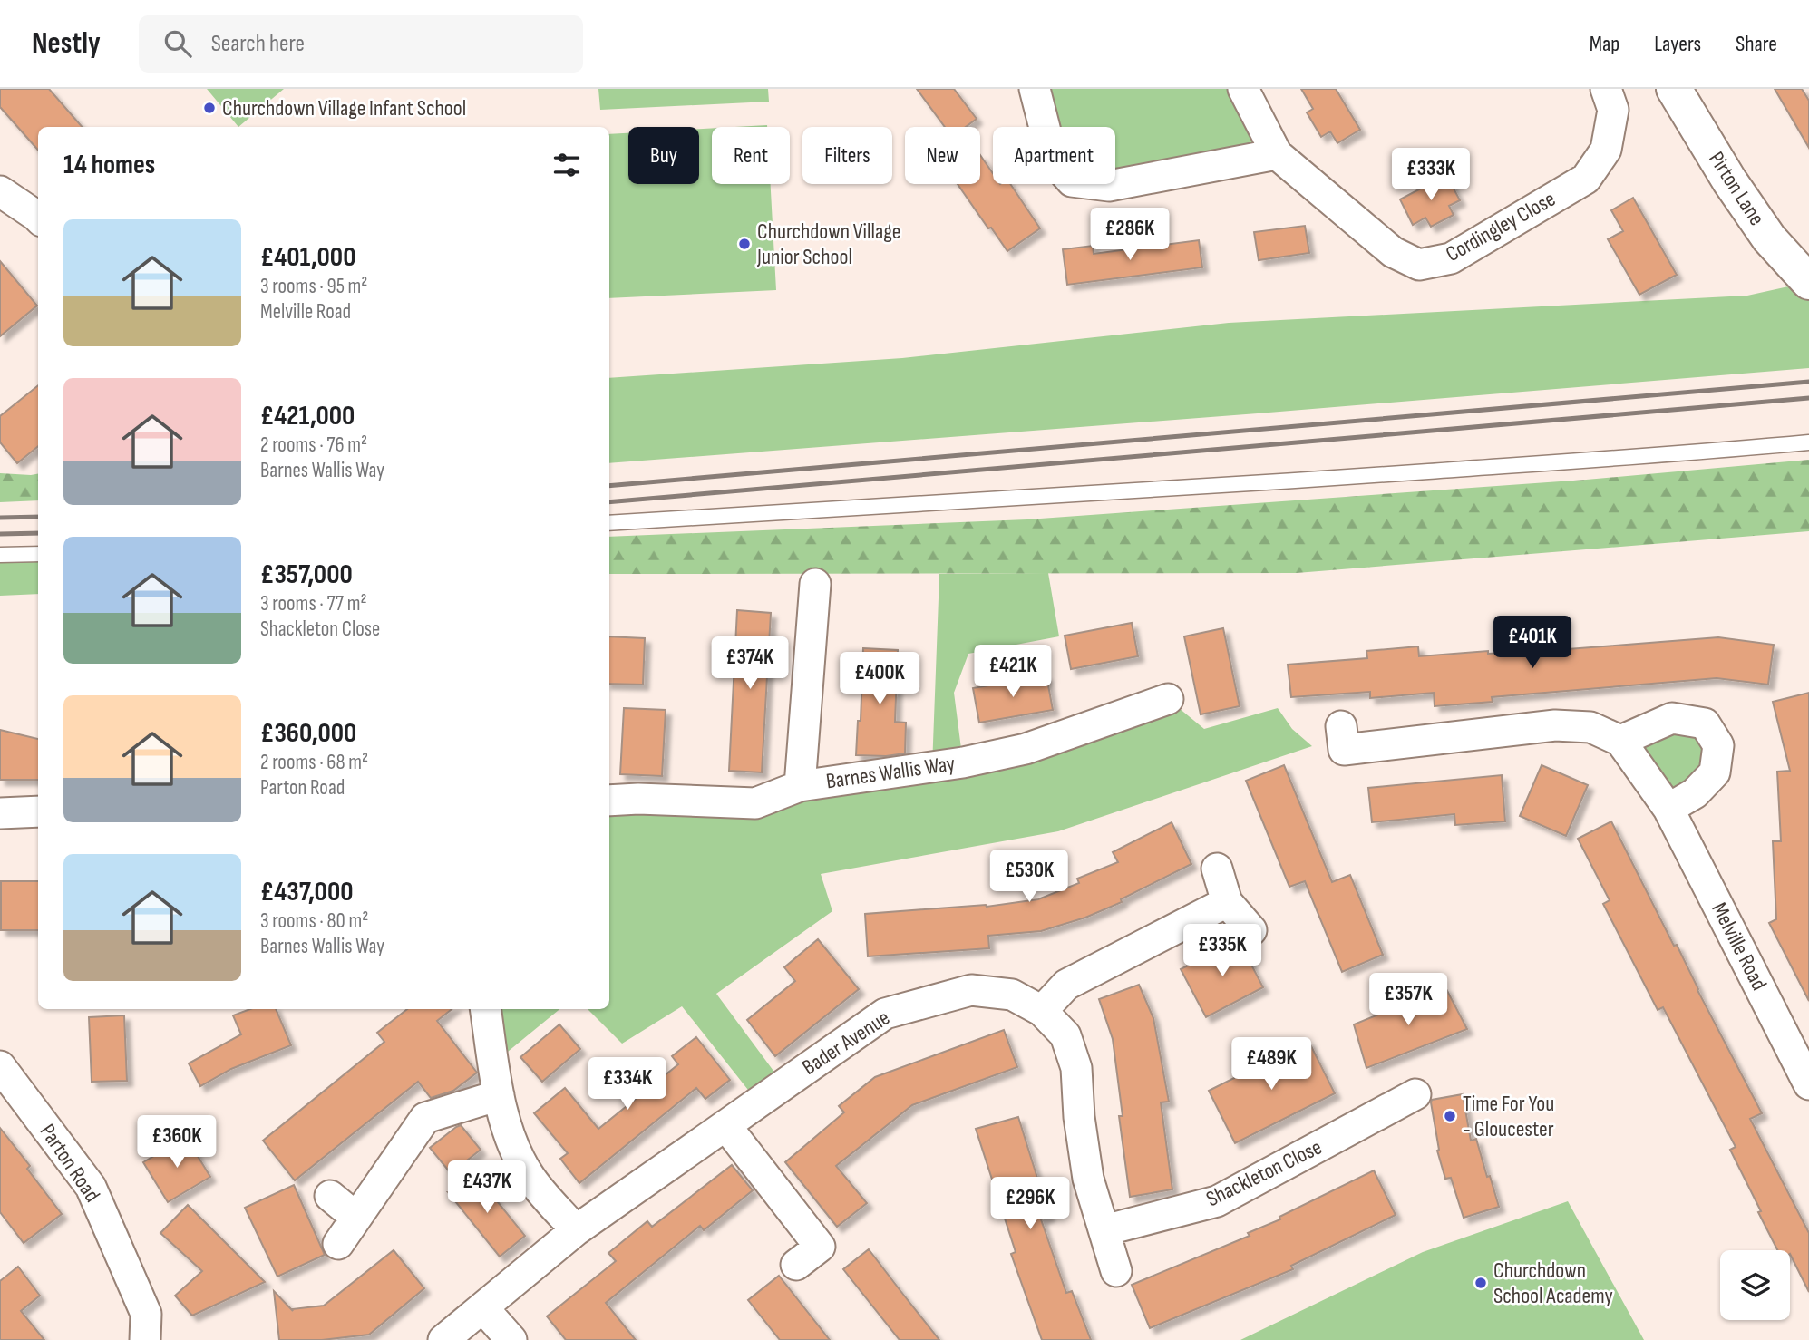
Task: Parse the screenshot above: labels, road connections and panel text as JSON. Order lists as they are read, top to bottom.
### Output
{
  "streets": {
    "street": [
      "Pirton Lane",
      "Cordingley Close",
      "Barnes Wallis Way",
      "Melville Road",
      "Bader Avenue",
      "Parton Road",
      "Shackleton Close"
    ]
  },
  "crossings": [
    ["Bader Avenue", "Shackleton Close"]
  ],
  "places": [
    "Churchdown Village Infant School",
    "Churchdown Village Junior School",
    "Time For You - Gloucester",
    "Churchdown School Academy"
  ],
  "page": {
    "header": "Nestly",
    "search": "Search here",
    "nav": ["Map", "Layers", "Share"],
    "chip": [
      "Buy",
      "Rent",
      "Filters",
      "New",
      "Apartment"
    ],
    "heading": "14 homes",
    "price": [
      "£333K",
      "£286K",
      "£401K",
      "£374K",
      "£421K",
      "£400K",
      "£530K",
      "£335K",
      "£357K",
      "£489K",
      "£334K",
      "£360K",
      "£437K",
      "£296K"
    ],
    "list": [
      {
        "name": "£401,000",
        "note": "3 rooms · 95 m² · Melville Road"
      },
      {
        "name": "£421,000",
        "note": "2 rooms · 76 m² · Barnes Wallis Way"
      },
      {
        "name": "£357,000",
        "note": "3 rooms · 77 m² · Shackleton Close"
      },
      {
        "name": "£360,000",
        "note": "2 rooms · 68 m² · Parton Road"
      },
      {
        "name": "£437,000",
        "note": "3 rooms · 80 m² · Barnes Wallis Way"
      }
    ]
  }
}
